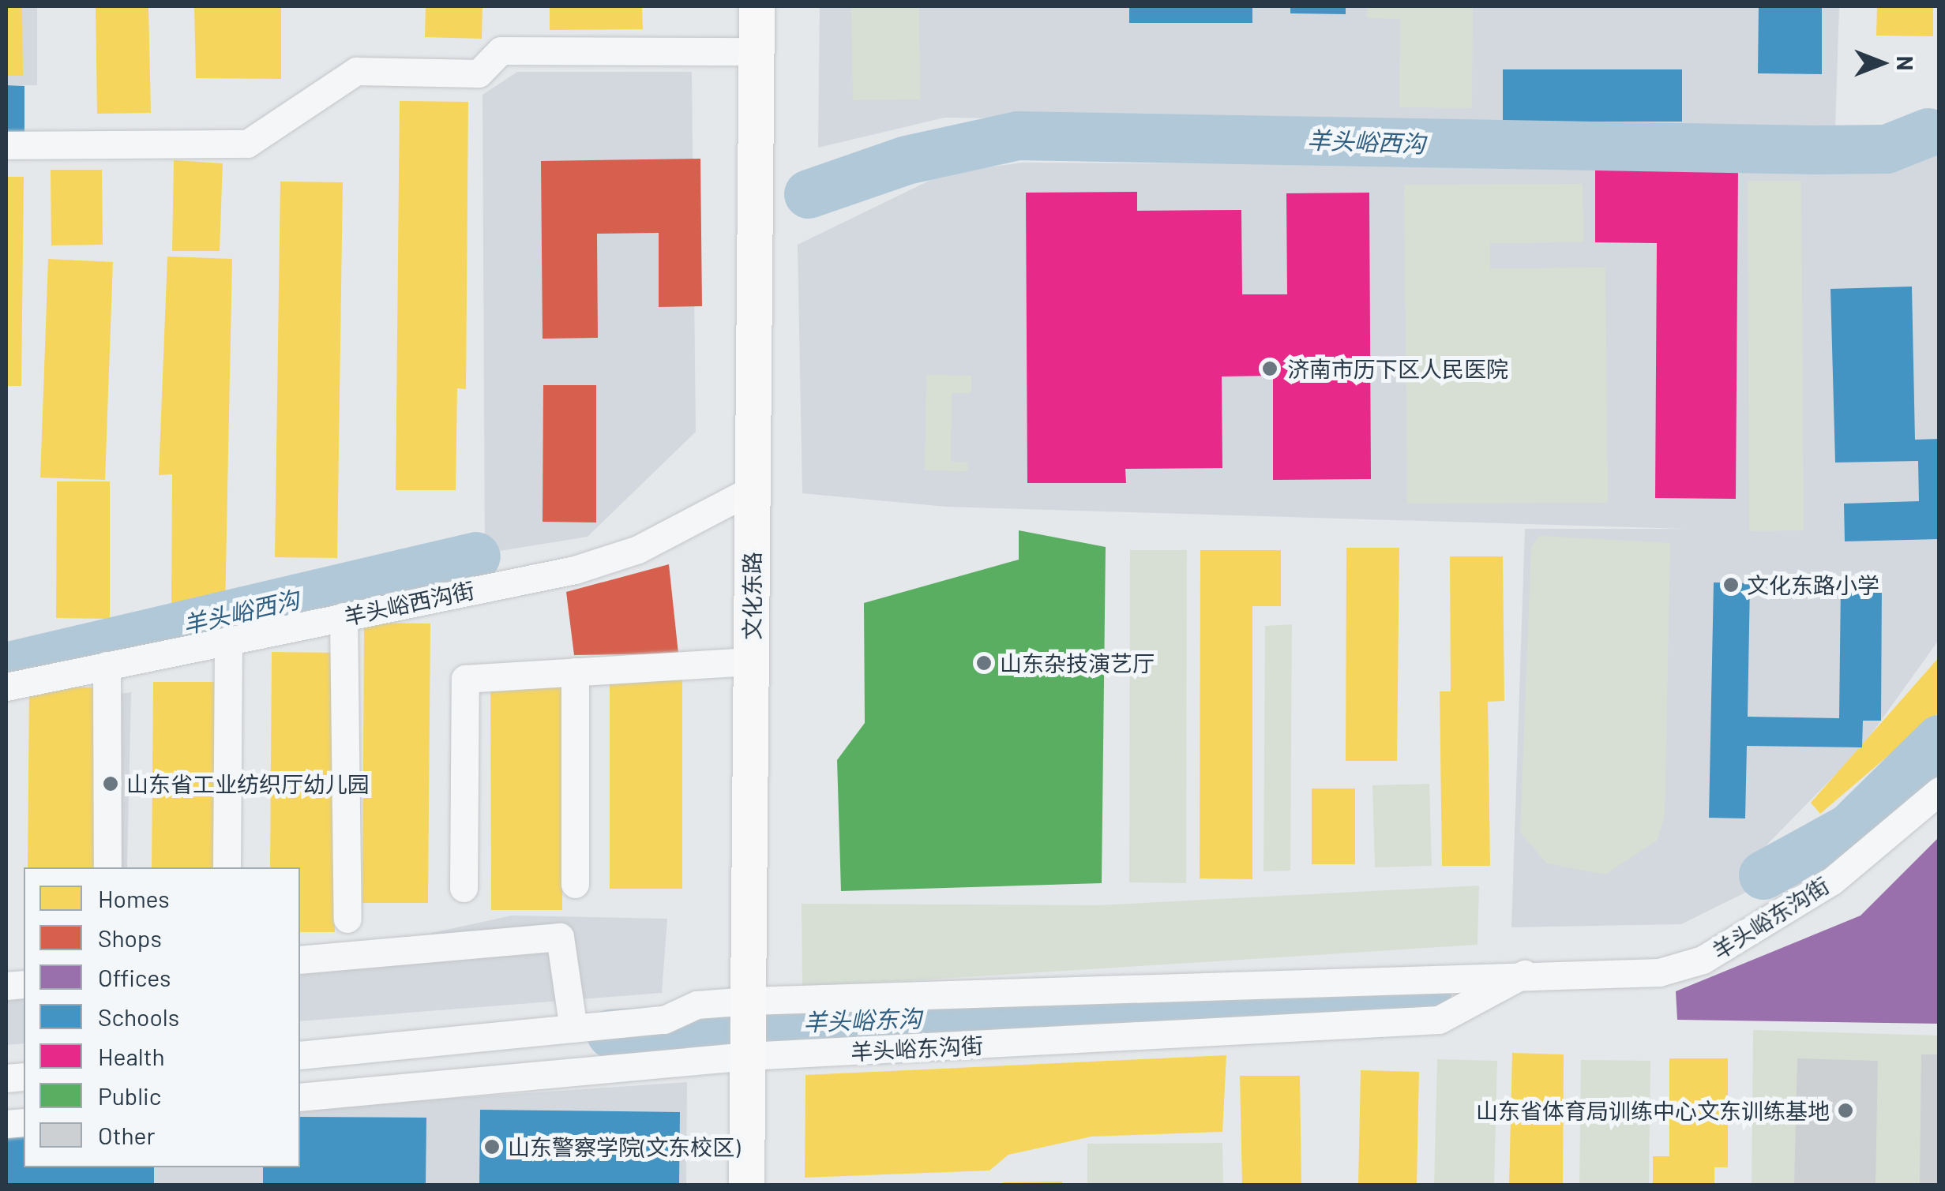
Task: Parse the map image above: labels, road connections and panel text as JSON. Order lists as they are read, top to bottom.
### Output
{
  "streets": {
    "main road": ["文化东路"],
    "street": ["羊头峪西沟街", "羊头峪东沟街"]
  },
  "crossings": [
    ["文化东路", "羊头峪西沟街"],
    ["文化东路", "羊头峪东沟街"]
  ],
  "water": ["羊头峪西沟", "羊头峪东沟"],
  "places": [
    "济南市历下区人民医院",
    "文化东路小学",
    "山东杂技演艺厅",
    "山东省工业纺织厅幼儿园",
    "山东省体育局训练中心文东训练基地",
    "山东警察学院(文东校区)"
  ],
  "legend": [
    "Homes",
    "Shops",
    "Offices",
    "Schools",
    "Health",
    "Public",
    "Other"
  ],
  "north": "right"
}
